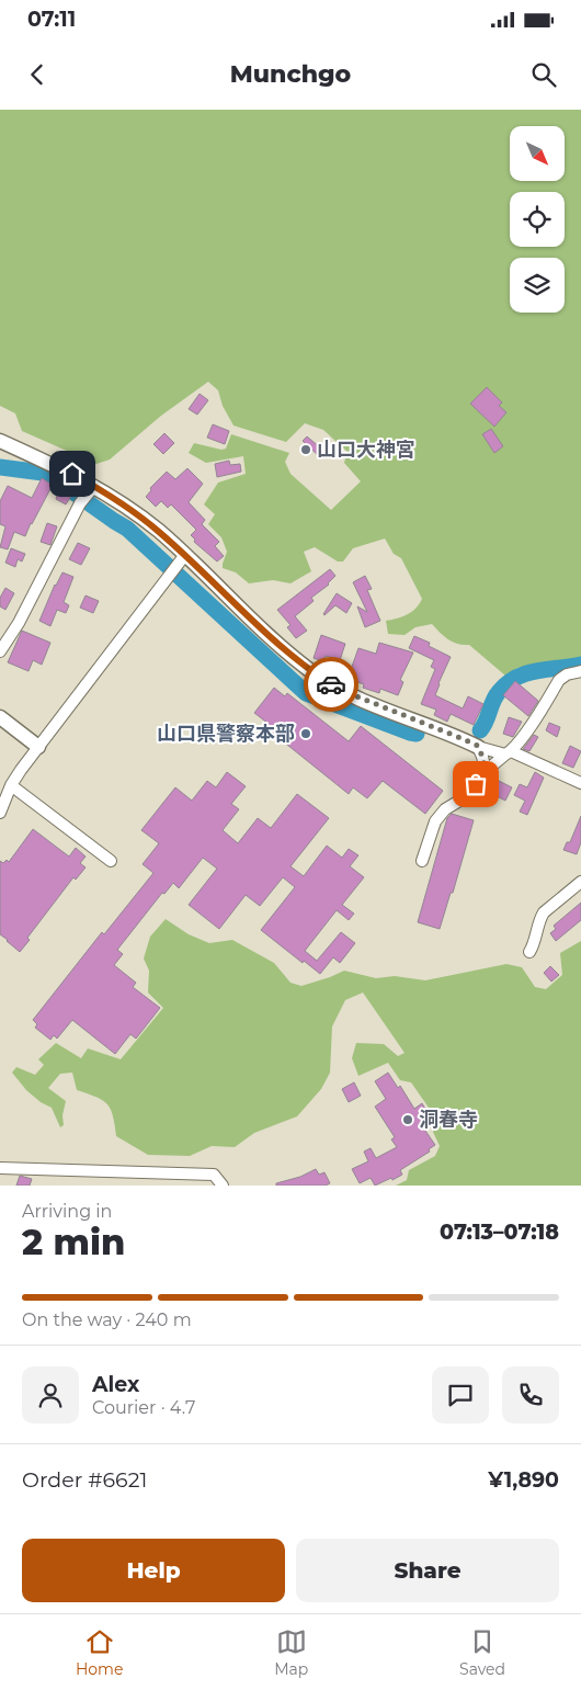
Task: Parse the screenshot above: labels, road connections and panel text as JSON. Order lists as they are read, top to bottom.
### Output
{
  "places": ["山口大神宮", "山口県警察本部", "洞春寺"],
  "north": "bottom right",
  "page": {
    "status": "07:11",
    "header": "Munchgo",
    "heading": ["2 min", "Arriving in", "07:13–07:18"],
    "panel": [
      "Alex",
      "Courier · 4.7",
      "Order #6621",
      "¥1,890"
    ],
    "bar": "On the way · 240 m",
    "buttons": ["Help", "Share"],
    "tabs": ["Home", "Map", "Saved"]
  }
}
